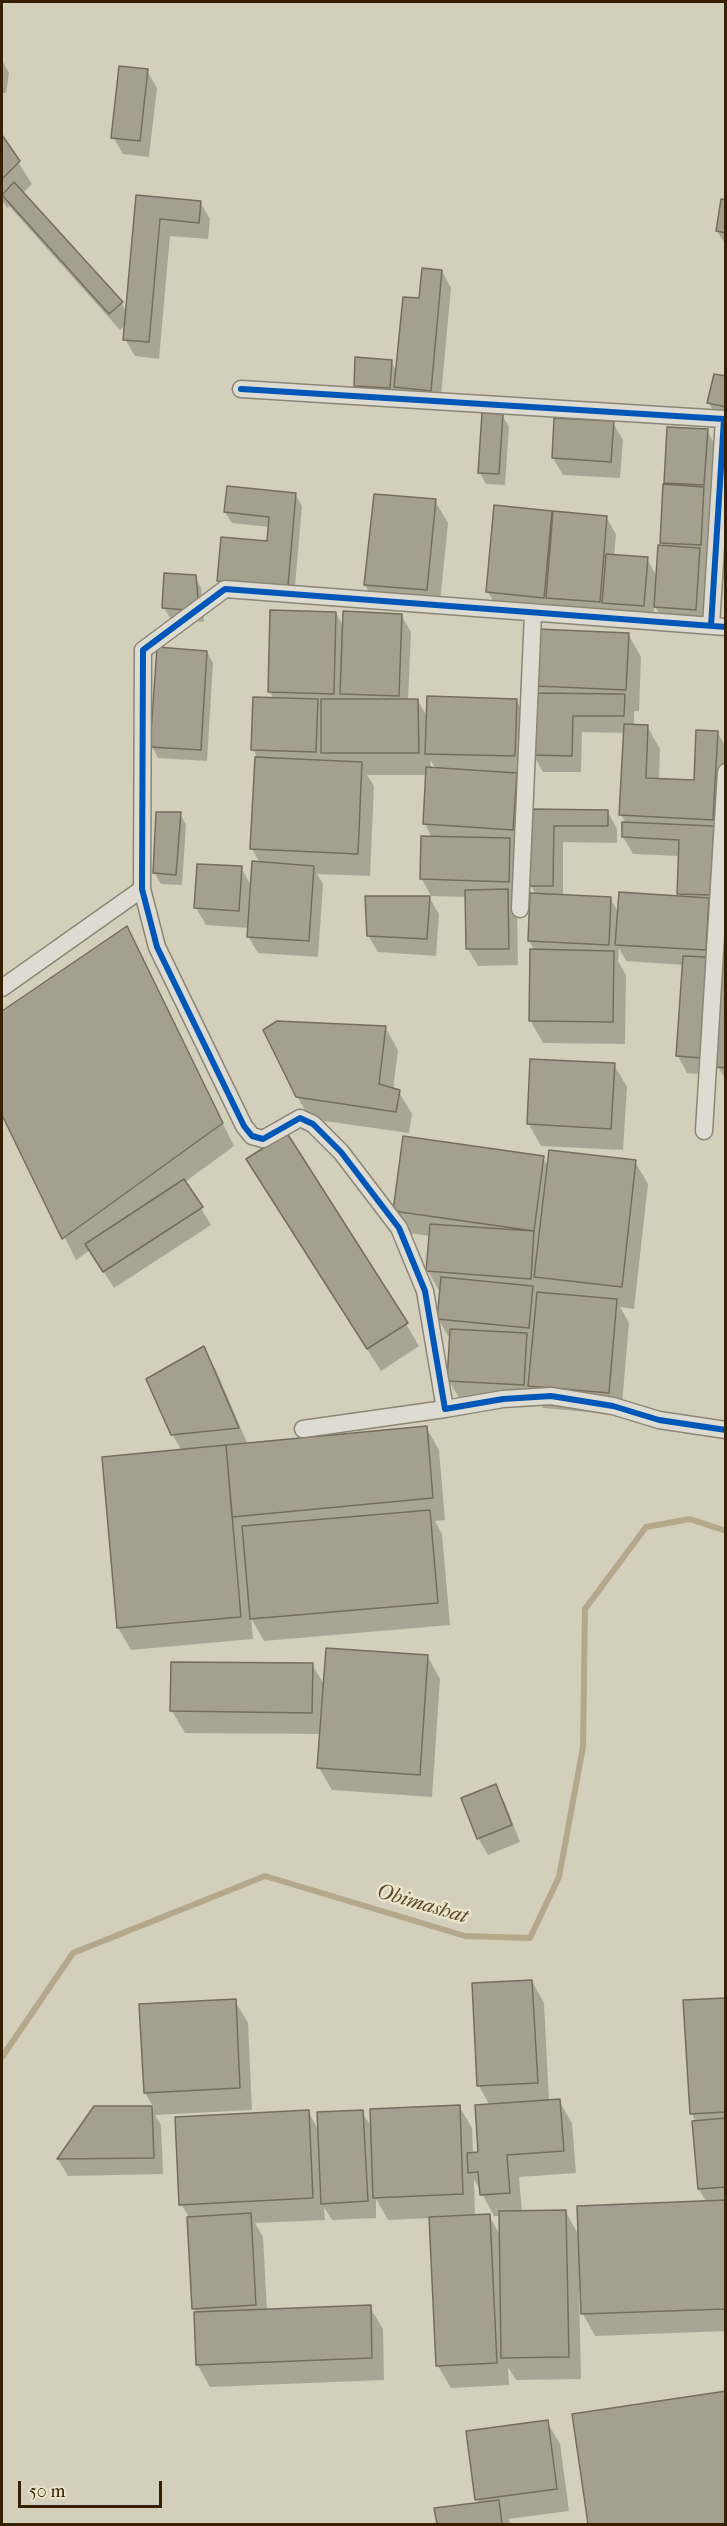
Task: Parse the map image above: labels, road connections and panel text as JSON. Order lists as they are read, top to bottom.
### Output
{
  "water": ["Obimashat"],
  "scale_bar": "50 m"
}
